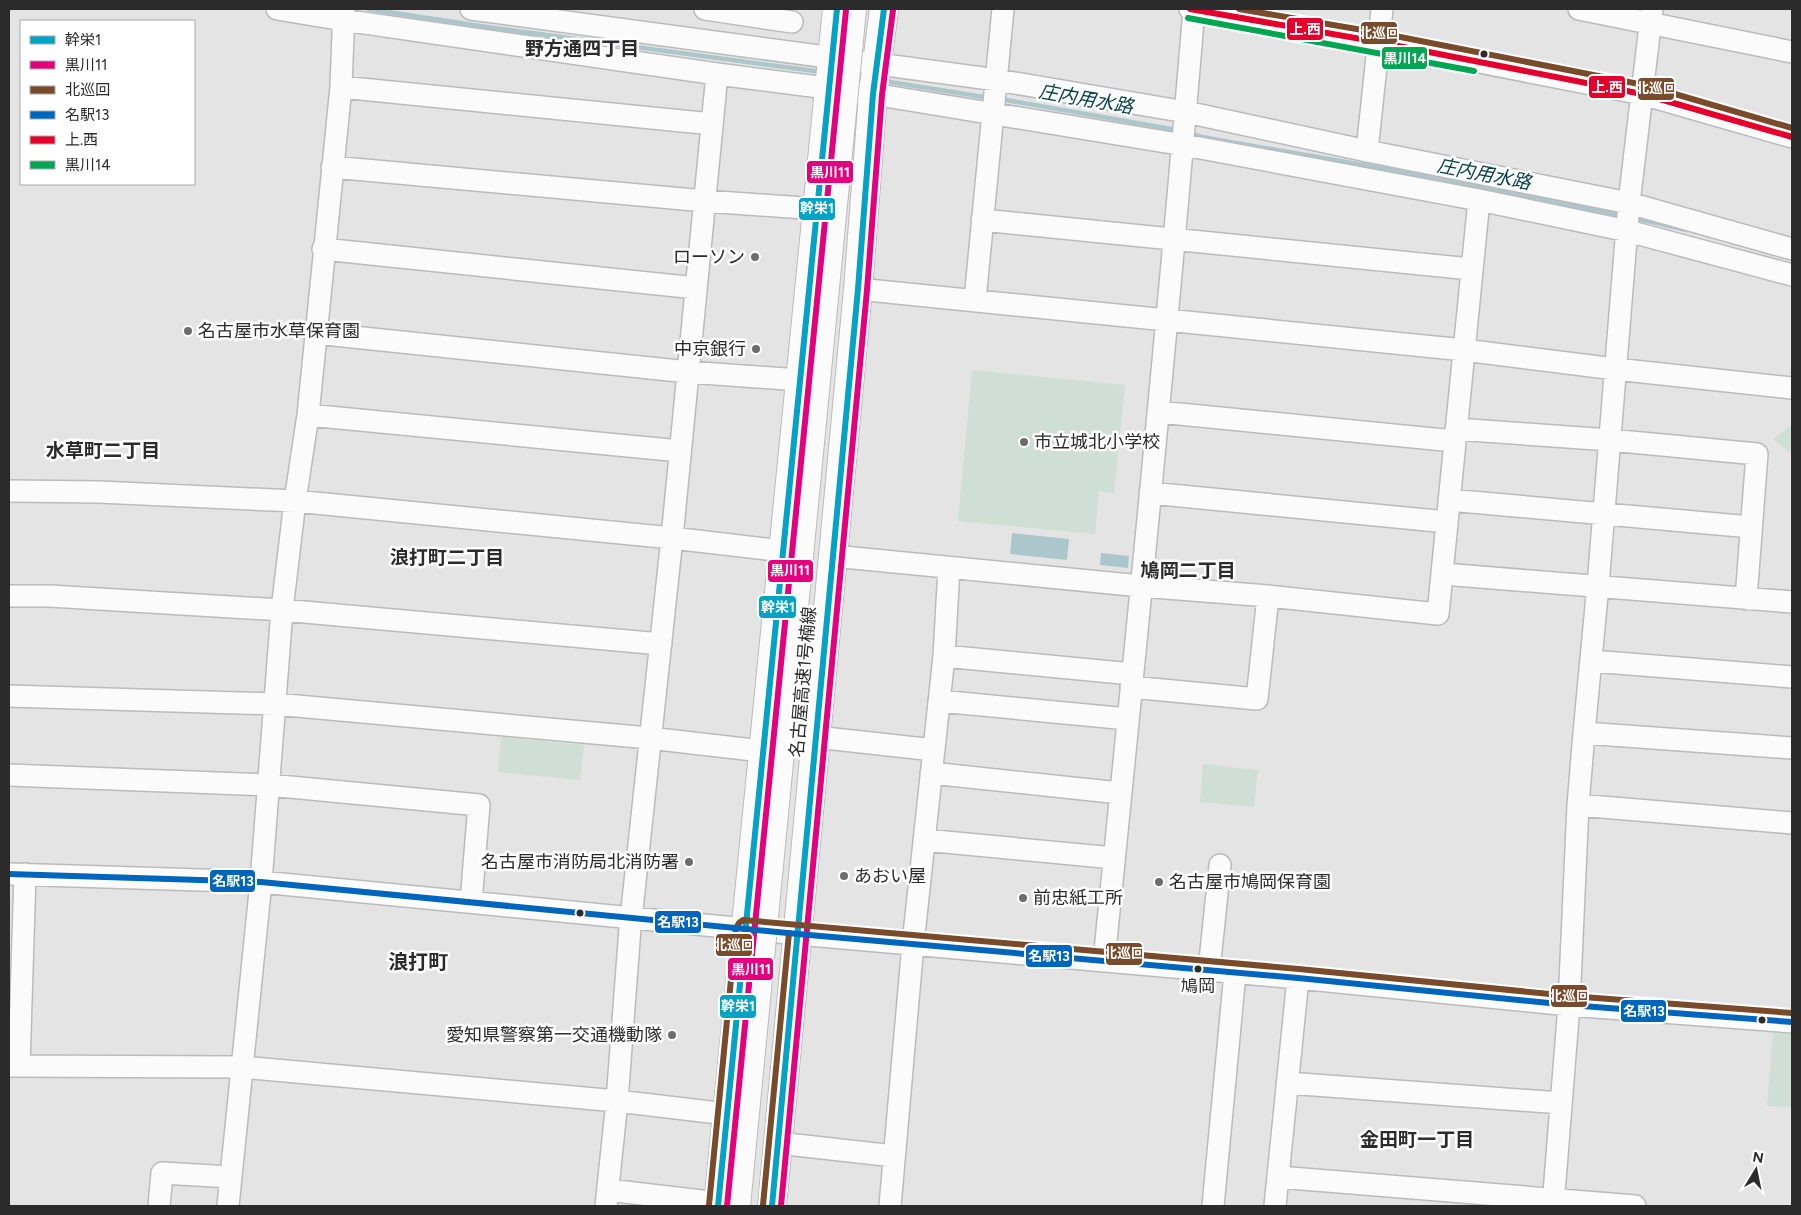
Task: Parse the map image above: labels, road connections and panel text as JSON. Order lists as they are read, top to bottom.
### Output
{
  "streets": {
    "highway": ["名古屋高速1号楠線"]
  },
  "districts": [
    "野方通四丁目",
    "水草町二丁目",
    "浪打町二丁目",
    "鳩岡二丁目",
    "浪打町",
    "金田町一丁目"
  ],
  "water": ["庄内用水路"],
  "places": [
    "ローソン",
    "名古屋市水草保育園",
    "中京銀行",
    "市立城北小学校",
    "名古屋市消防局北消防署",
    "あおい屋",
    "名古屋市鳩岡保育園",
    "前忠紙工所",
    "鳩岡",
    "愛知県警察第一交通機動隊"
  ],
  "lines": [
    "transit line 幹栄1",
    "transit line 北巡回",
    "transit line 上.西",
    "transit line 黒川11",
    "transit line 黒川14",
    "transit line 名駅13"
  ],
  "legend": [
    "幹栄1",
    "黒川11",
    "北巡回",
    "名駅13",
    "上.西",
    "黒川14"
  ],
  "north": "top"
}
